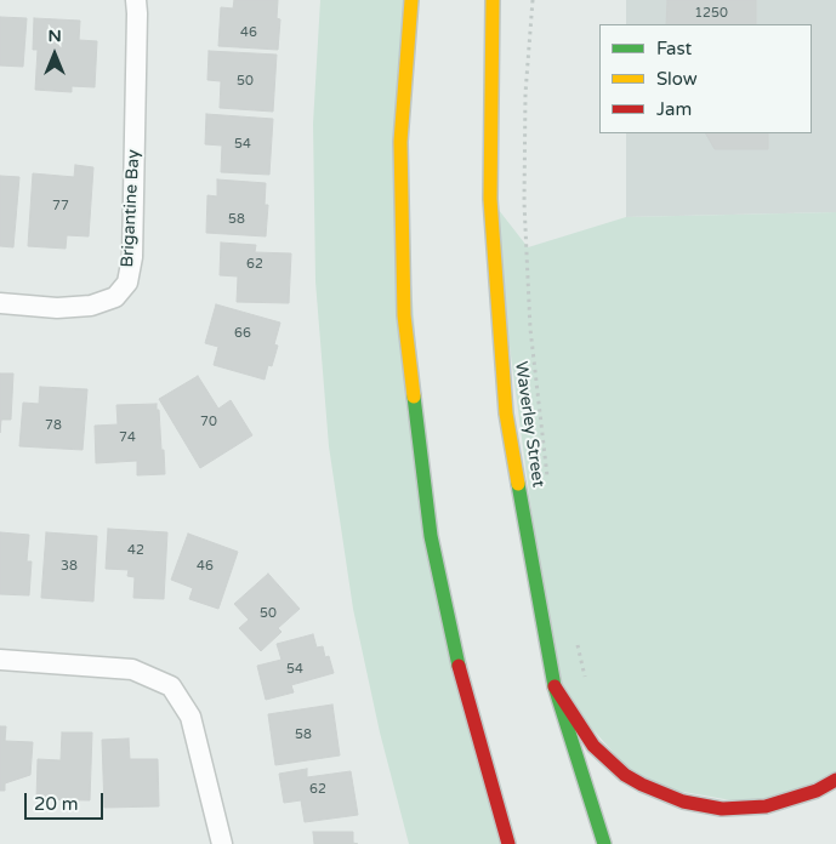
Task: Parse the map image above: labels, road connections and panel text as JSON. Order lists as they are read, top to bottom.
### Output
{
  "streets": {
    "main road": ["Waverley Street"],
    "street": ["Brigantine Bay"]
  },
  "house_numbers": [
    "1250",
    "46",
    "50",
    "54",
    "77",
    "58",
    "62",
    "66",
    "70",
    "78",
    "74",
    "42",
    "38",
    "46",
    "50",
    "54",
    "58",
    "62"
  ],
  "legend": ["Fast", "Slow", "Jam"],
  "scale_bar": "20 m",
  "north": "top"
}
